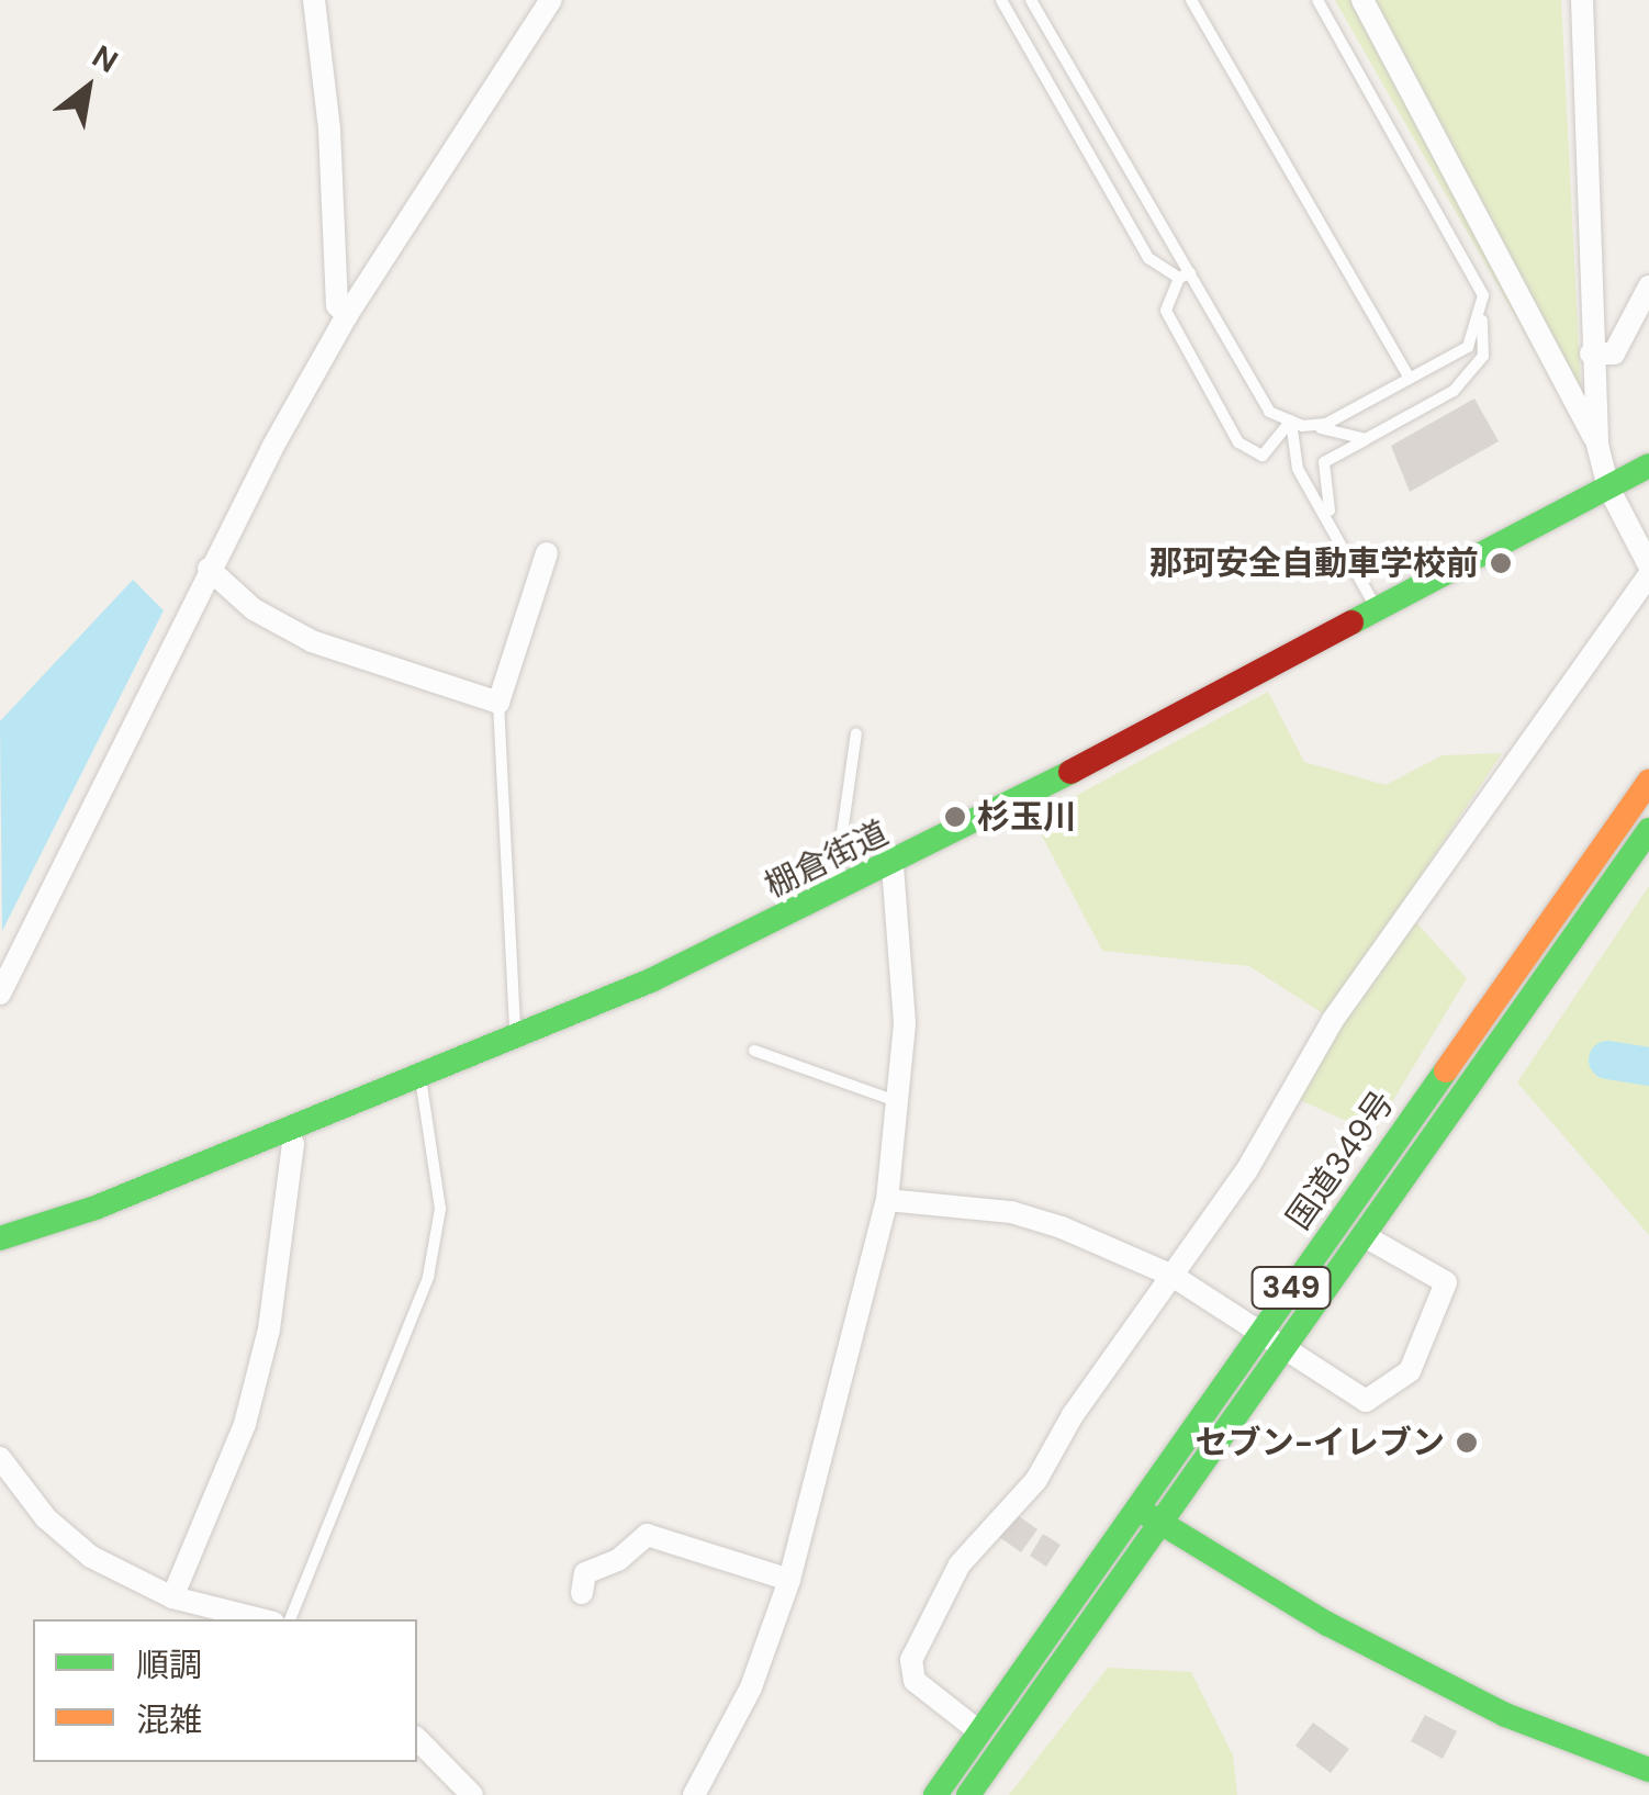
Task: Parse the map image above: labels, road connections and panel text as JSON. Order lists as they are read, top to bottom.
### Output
{
  "streets": {
    "main road": ["棚倉街道", "国道349号", "349"]
  },
  "places": ["那珂安全自動車学校前", "杉玉川", "セブン-イレブン"],
  "legend": ["順調", "混雑"],
  "north": "top right"
}
